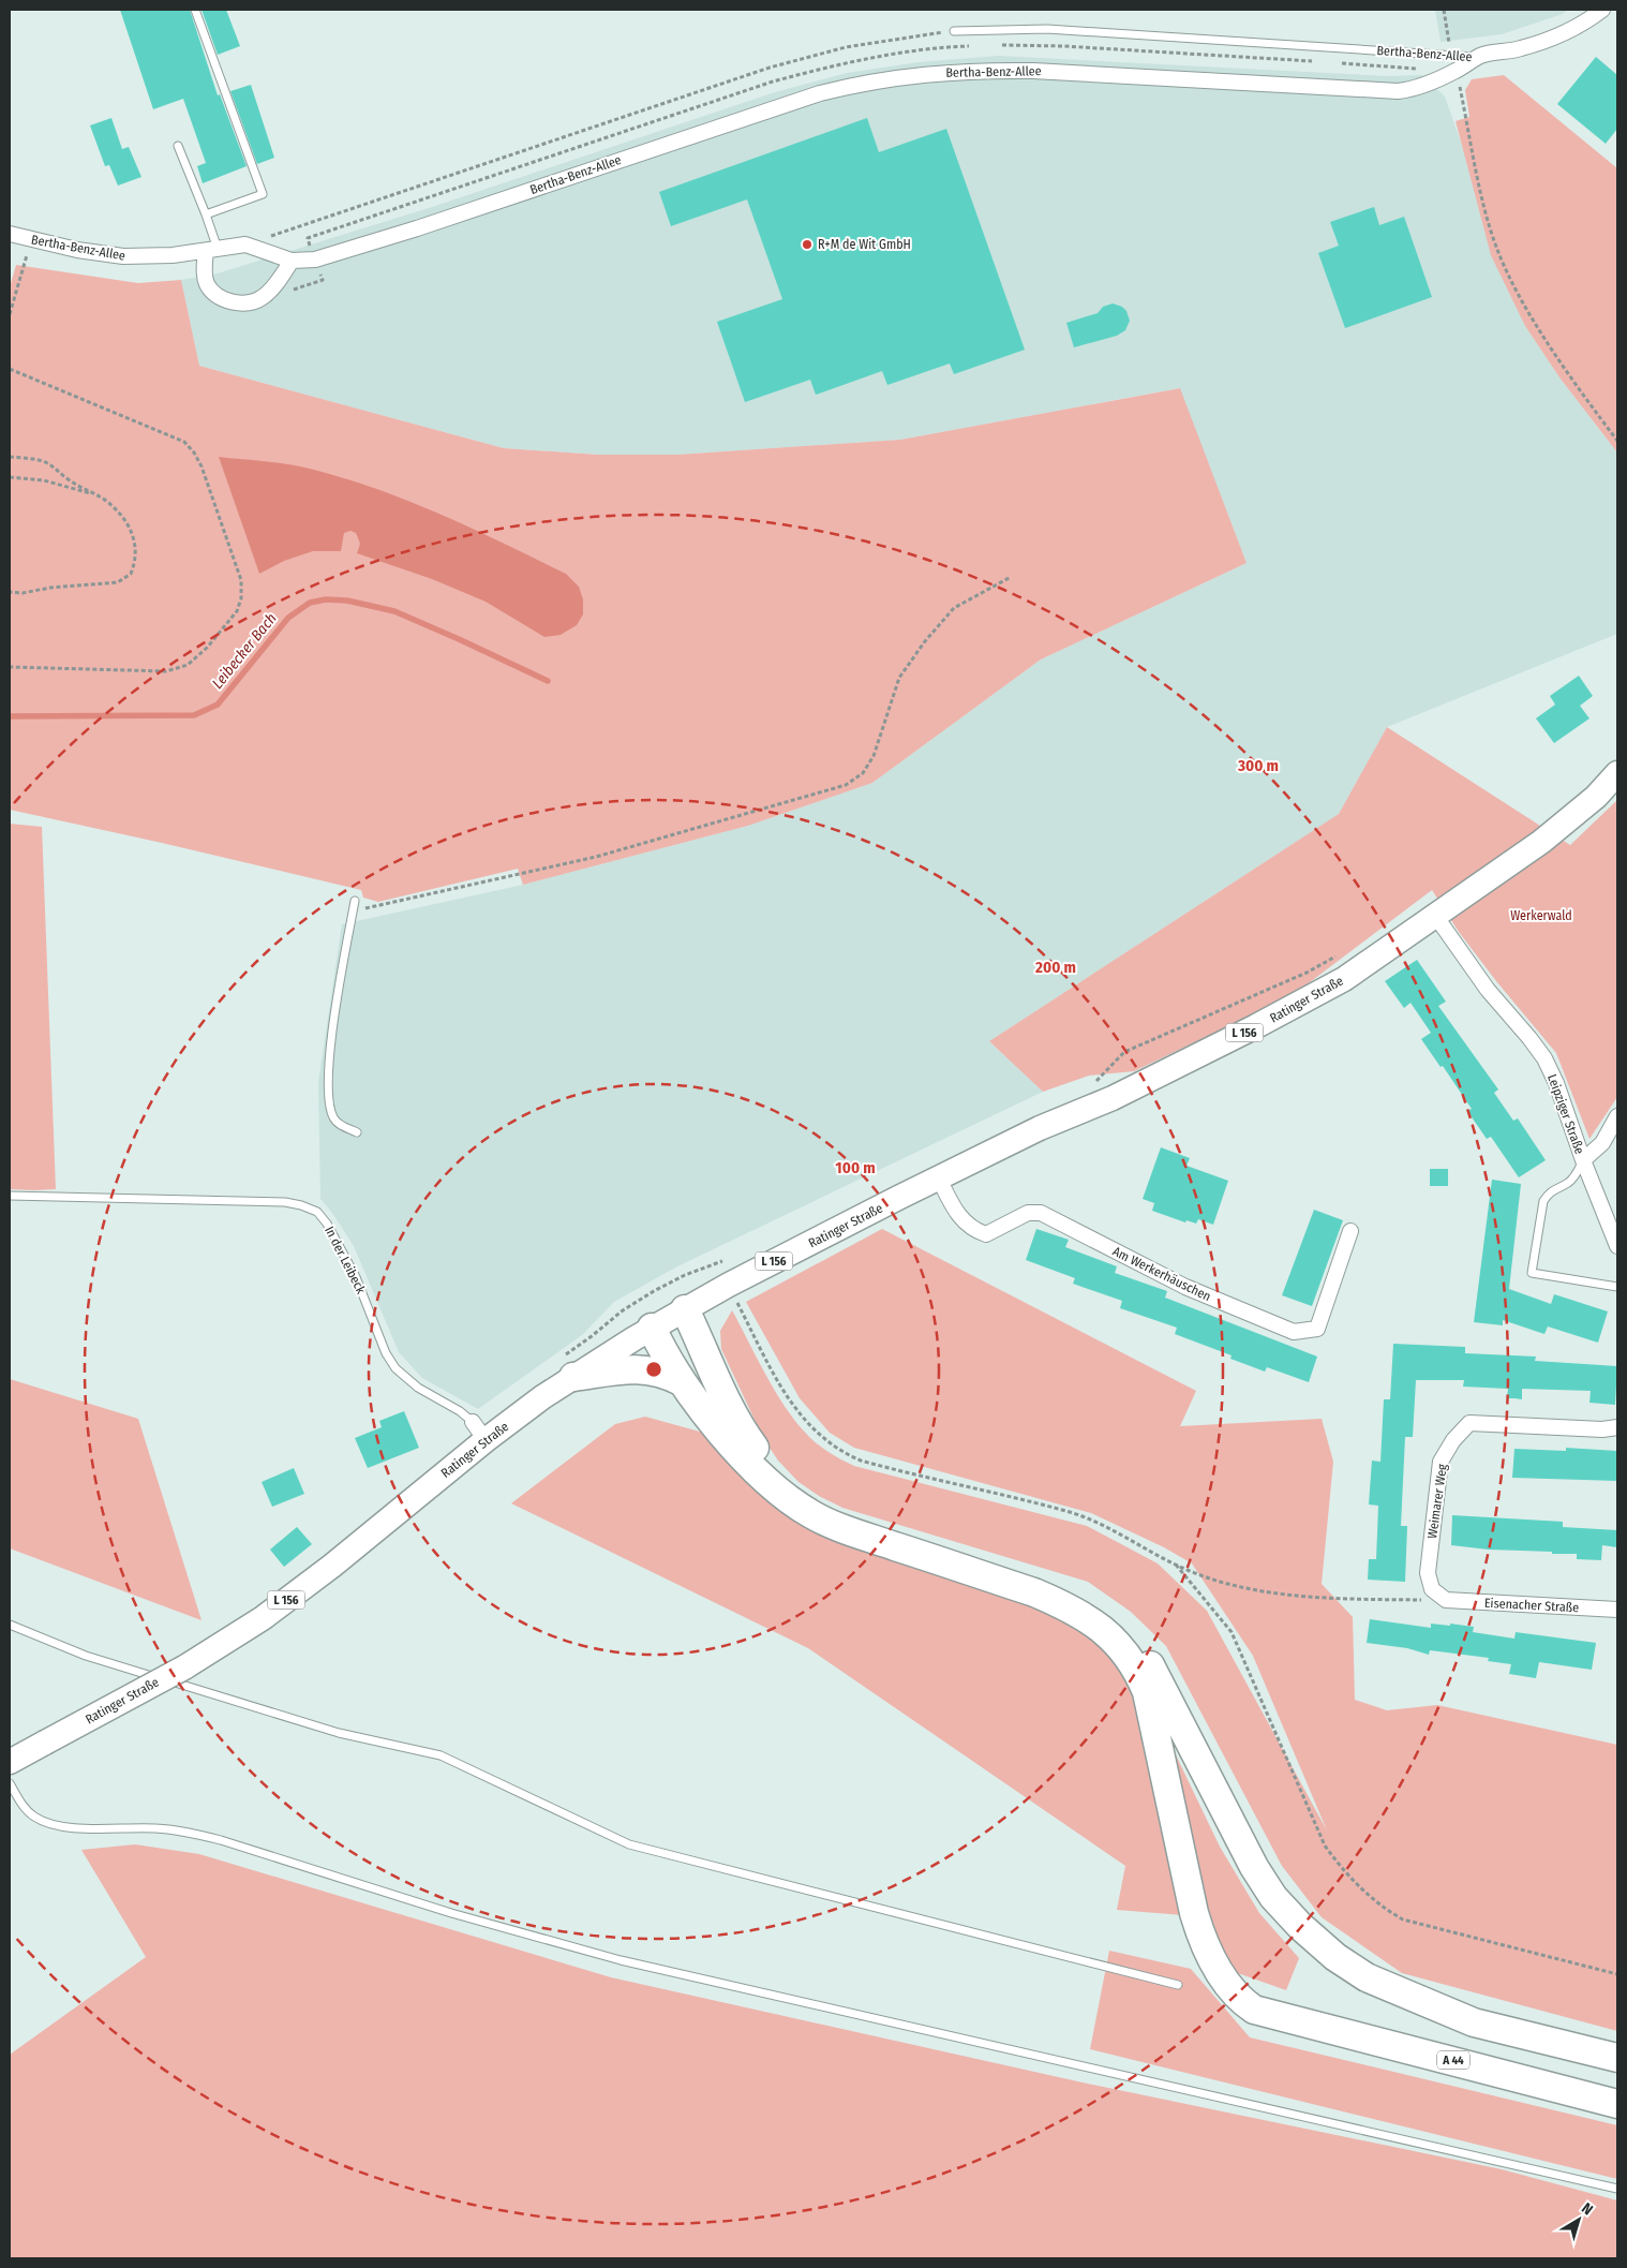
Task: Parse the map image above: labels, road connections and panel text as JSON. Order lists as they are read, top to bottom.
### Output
{
  "streets": {
    "highway": ["A 44"],
    "main road": ["Ratinger Straße", "L 156"],
    "street": [
      "Bertha-Benz-Allee",
      "Leipziger Straße",
      "Am Werkerhäuschen",
      "Weimarer Weg",
      "Eisenacher Straße"
    ],
    "lane": ["In der Leibeck"]
  },
  "crossings": [
    ["Ratinger Straße", "Leipziger Straße"],
    ["Ratinger Straße", "In der Leibeck"],
    ["Ratinger Straße", "Am Werkerhäuschen"],
    ["Weimarer Weg", "Eisenacher Straße"]
  ],
  "water": ["Leibecker Bach"],
  "parks": ["Werkerwald"],
  "places": ["R+M de Wit GmbH"],
  "north": "top right",
  "rings": ["300 m", "200 m", "100 m"]
}
